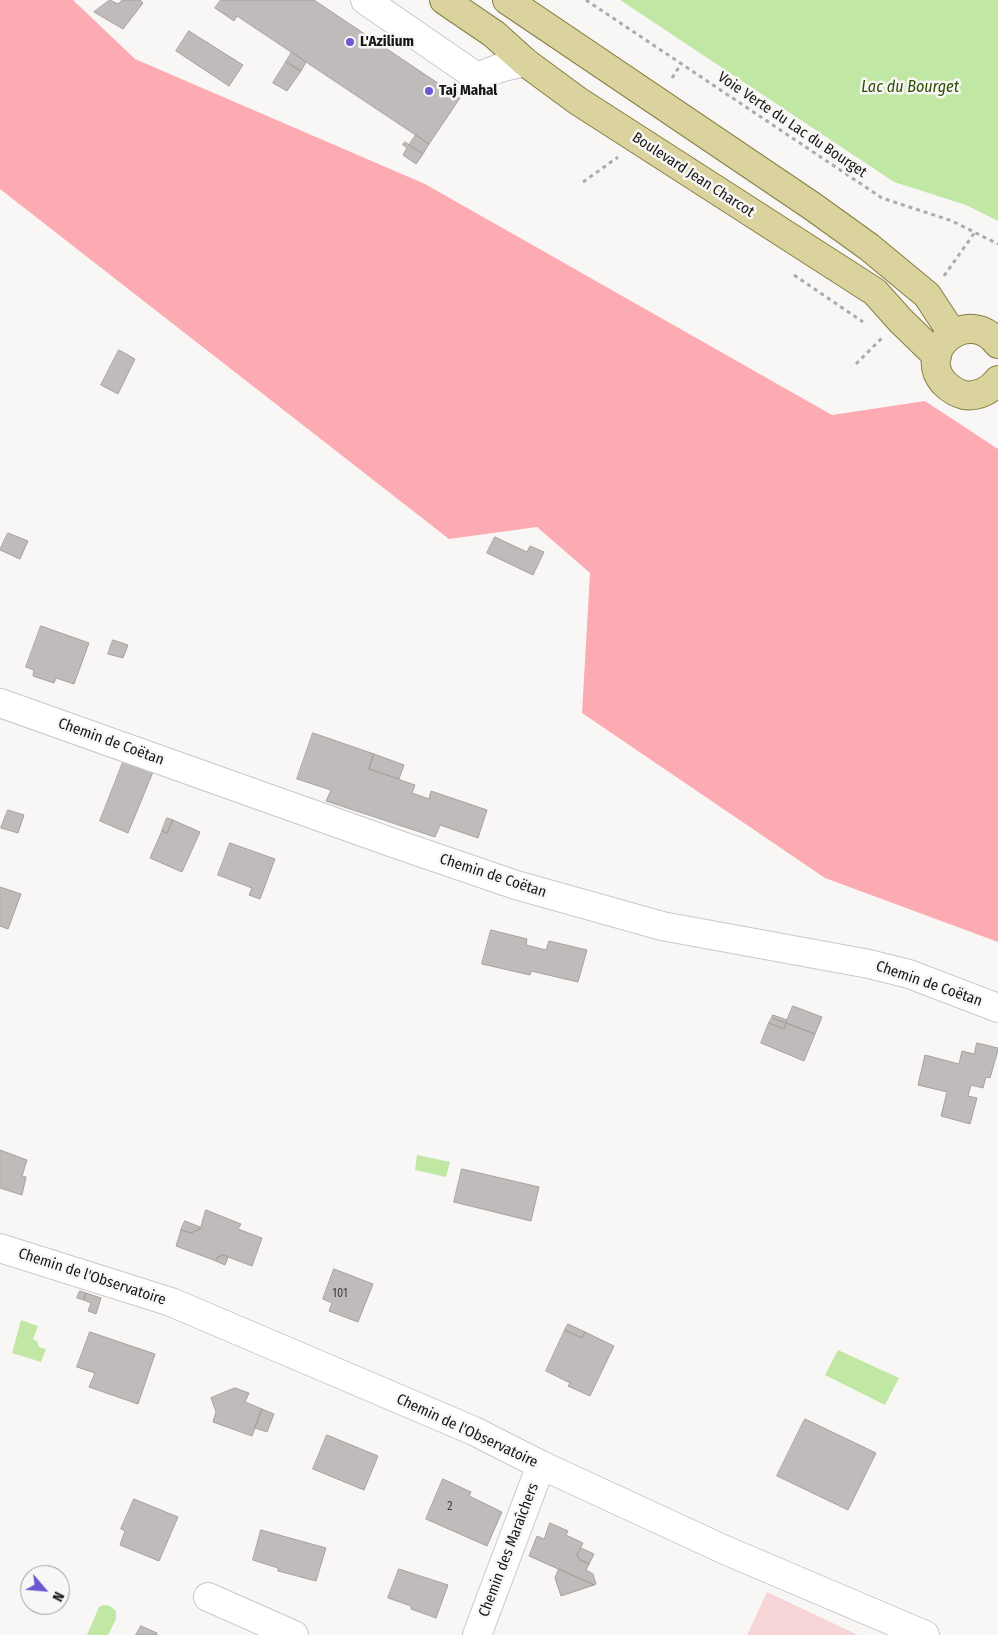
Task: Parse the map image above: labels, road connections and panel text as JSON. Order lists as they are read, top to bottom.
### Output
{
  "streets": {
    "main road": ["Boulevard Jean Charcot"],
    "street": ["Chemin de Coëtan", "Chemin de l'Observatoire", "Chemin des Maraîchers"],
    "path": ["Voie Verte du Lac du Bourget"]
  },
  "crossings": [
    ["Chemin de l'Observatoire", "Chemin des Maraîchers"]
  ],
  "water": ["Lac du Bourget"],
  "places": ["L'Azilium", "Taj Mahal"],
  "house_numbers": ["101", "2"],
  "north": "bottom right"
}
